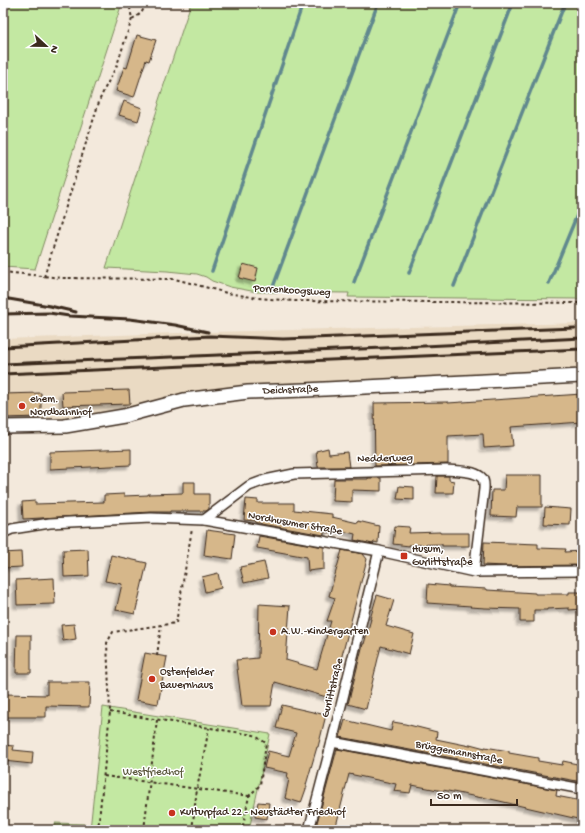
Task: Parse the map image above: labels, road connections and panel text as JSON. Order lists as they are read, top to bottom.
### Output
{
  "streets": {
    "main road": ["Deichstraße"],
    "street": [
      "Nedderweg",
      "Nordhusumer Straße",
      "Gurlittstraße",
      "Brüggemannstraße"
    ],
    "path": ["Porrenkoogsweg"]
  },
  "crossings": [
    ["Nedderweg", "Nordhusumer Straße"],
    ["Nordhusumer Straße", "Gurlittstraße"],
    ["Gurlittstraße", "Brüggemannstraße"]
  ],
  "parks": ["Westfriedhof"],
  "places": {
    "other": [
      "ehem. Nordbahnhof",
      "A.W.-Kindergarten",
      "Ostenfelder Bauernhaus",
      "Kulturpfad 22 - Neustädter Friedhof"
    ],
    "transit": ["Husum, Gurlittstraße"]
  },
  "scale_bar": "50 m",
  "north": "right"
}
